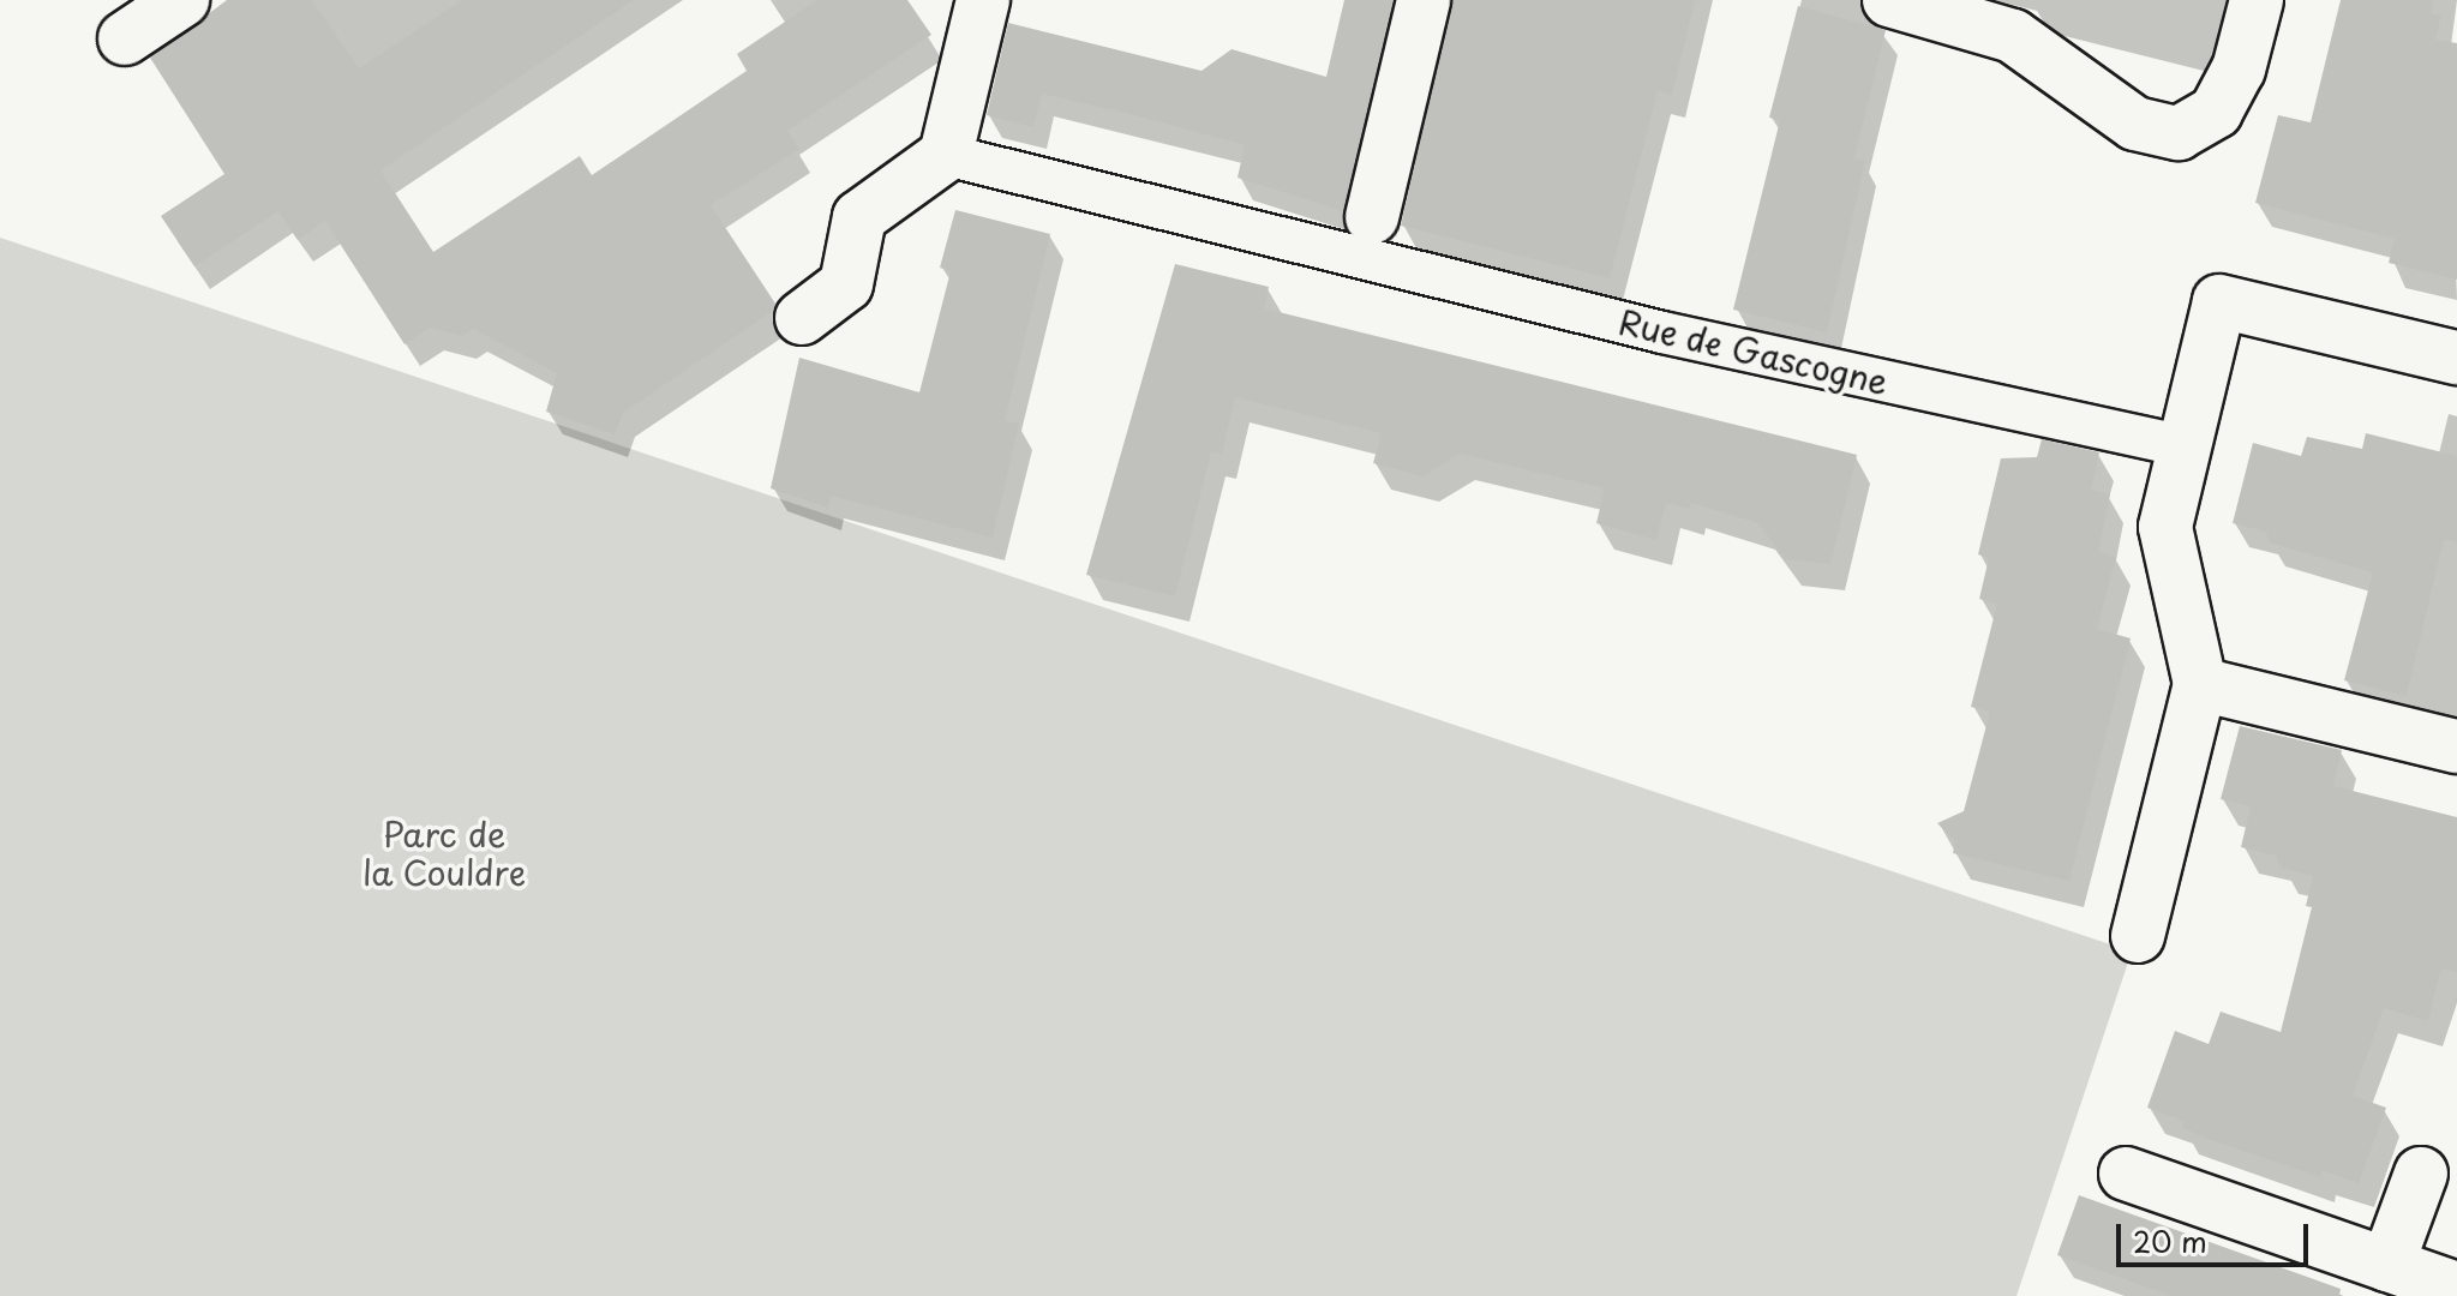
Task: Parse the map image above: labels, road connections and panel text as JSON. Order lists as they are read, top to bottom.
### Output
{
  "streets": {
    "street": ["Rue de Gascogne"]
  },
  "parks": ["Parc de la Couldre"],
  "scale_bar": "20 m"
}
